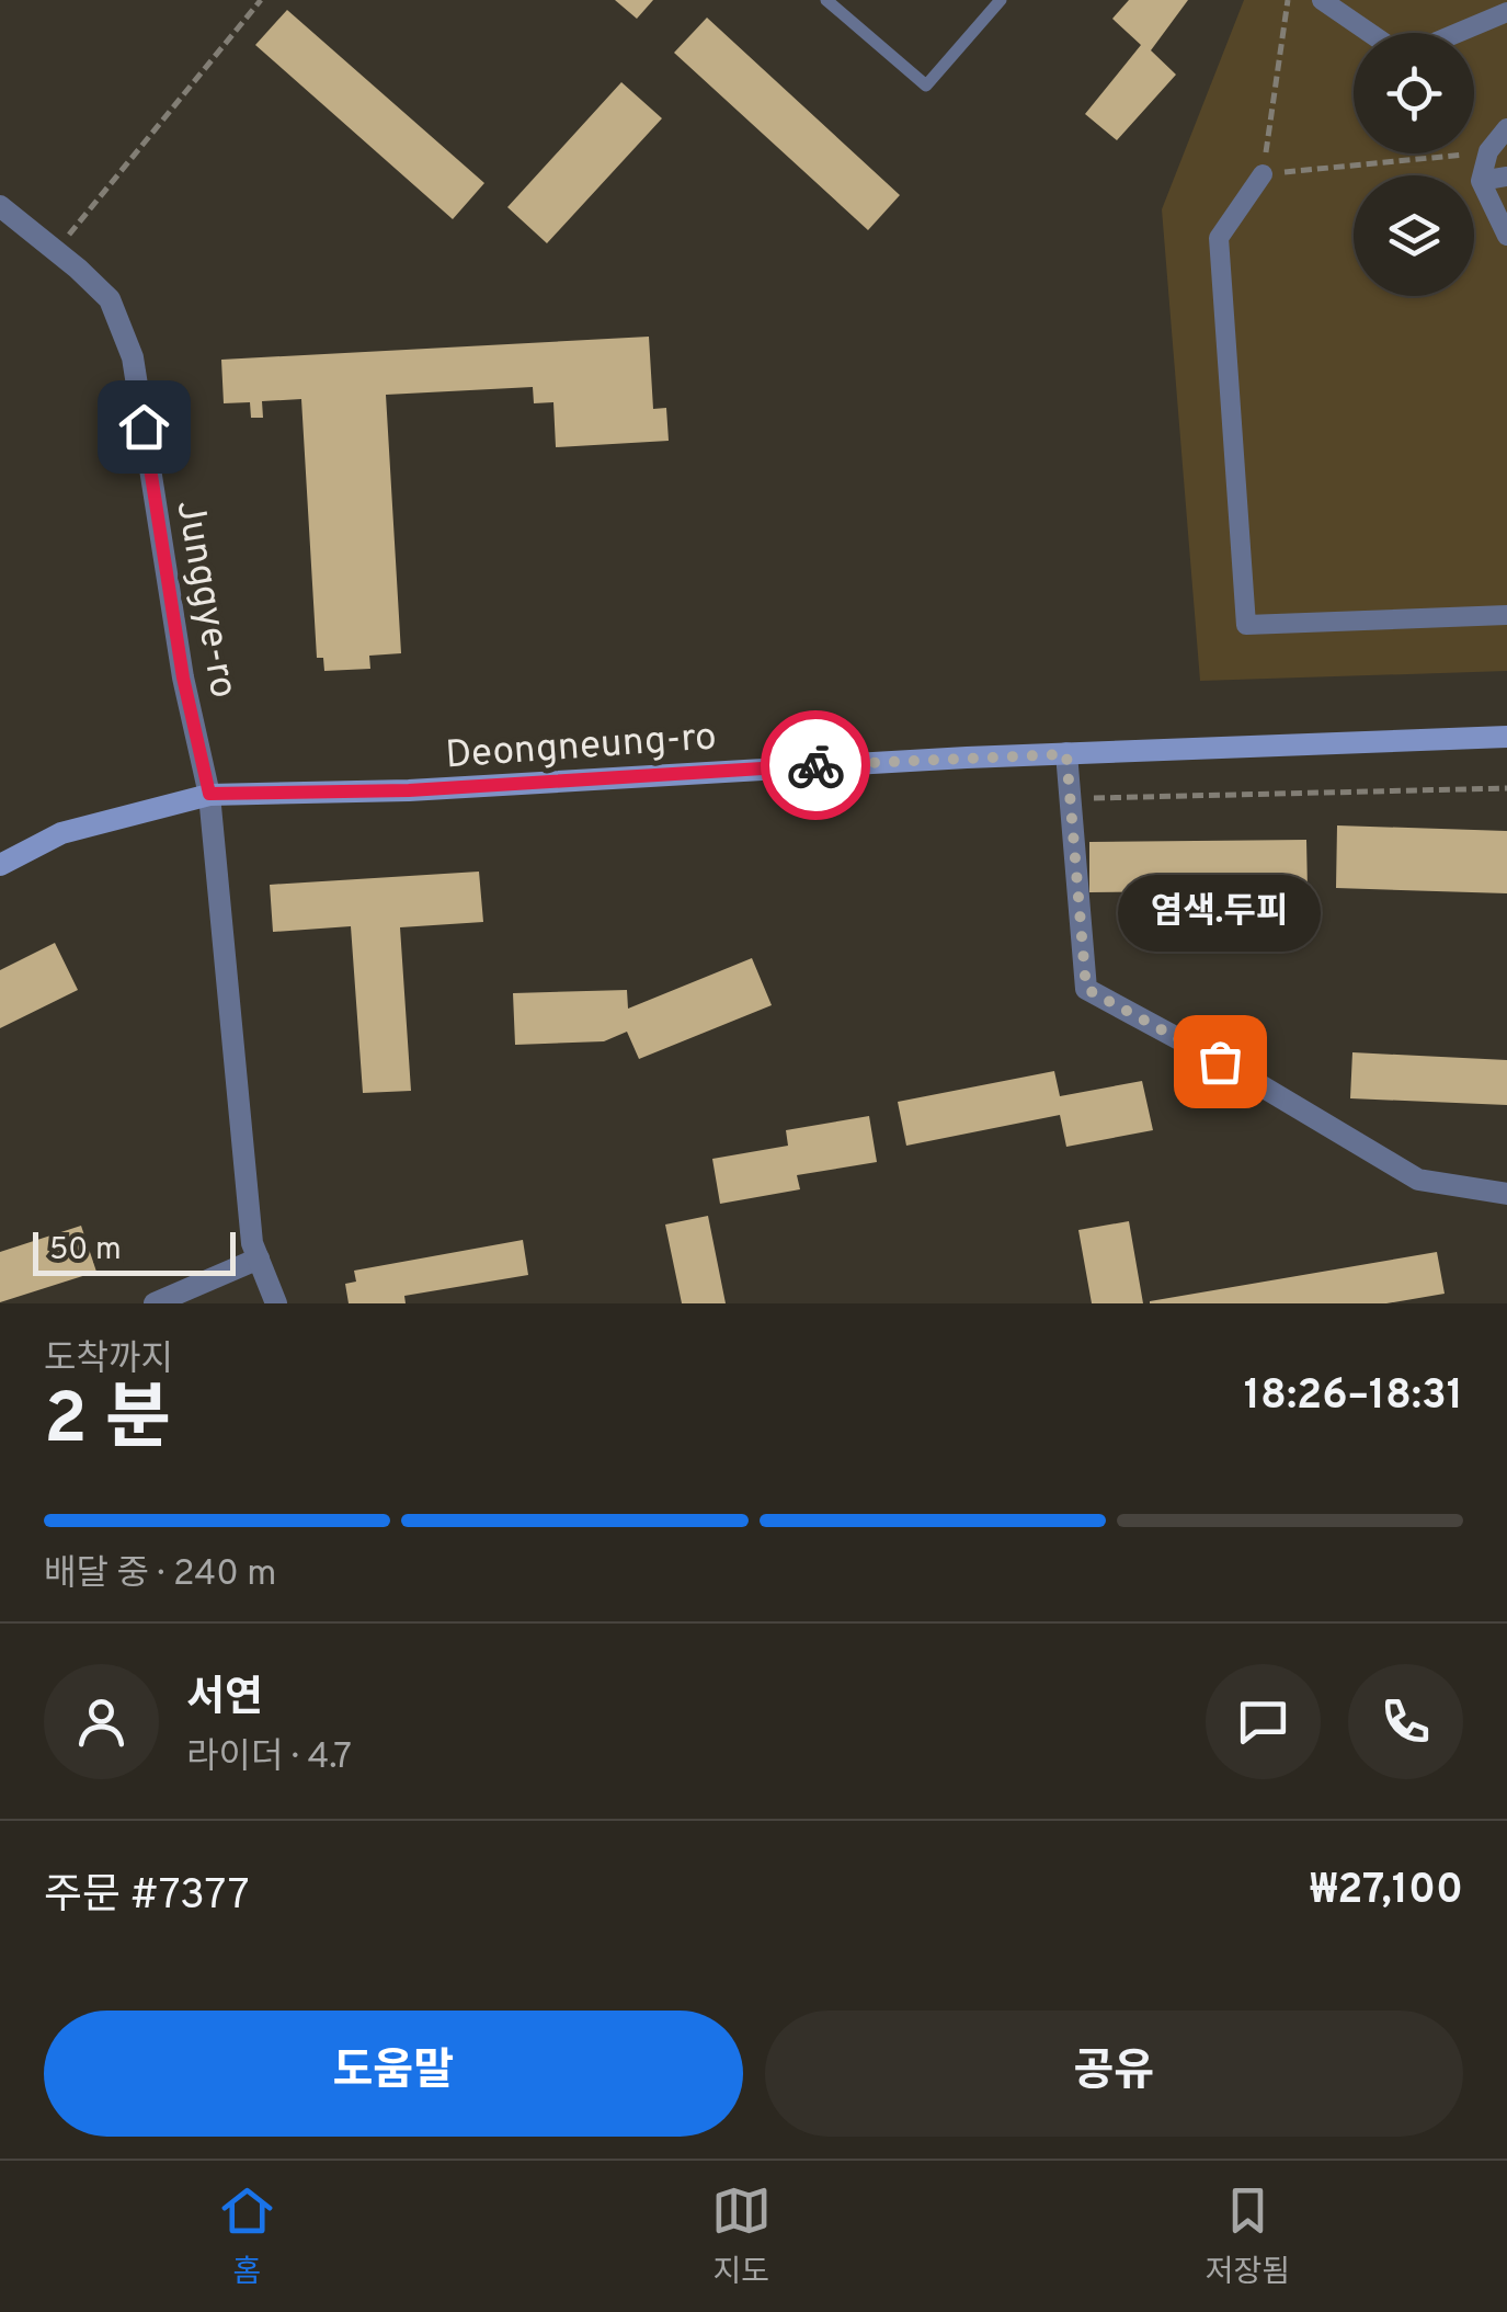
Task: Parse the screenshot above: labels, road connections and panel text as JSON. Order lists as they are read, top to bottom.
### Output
{
  "streets": {
    "main road": ["Deongneung-ro"],
    "street": ["Junggye-ro"]
  },
  "crossings": [
    ["Junggye-ro", "Deongneung-ro"]
  ],
  "places": ["염색.두피"],
  "scale_bar": "50 m",
  "page": {
    "bubble": "염색.두피",
    "scale": "50 m",
    "heading": ["2 분", "도착까지", "18:26–18:31"],
    "panel": [
      "서연",
      "라이더 · 4.7",
      "주문 #7377",
      "₩27,100"
    ],
    "bar": "배달 중 · 240 m",
    "buttons": ["도움말", "공유"],
    "tabs": ["홈", "지도", "저장됨"]
  }
}
